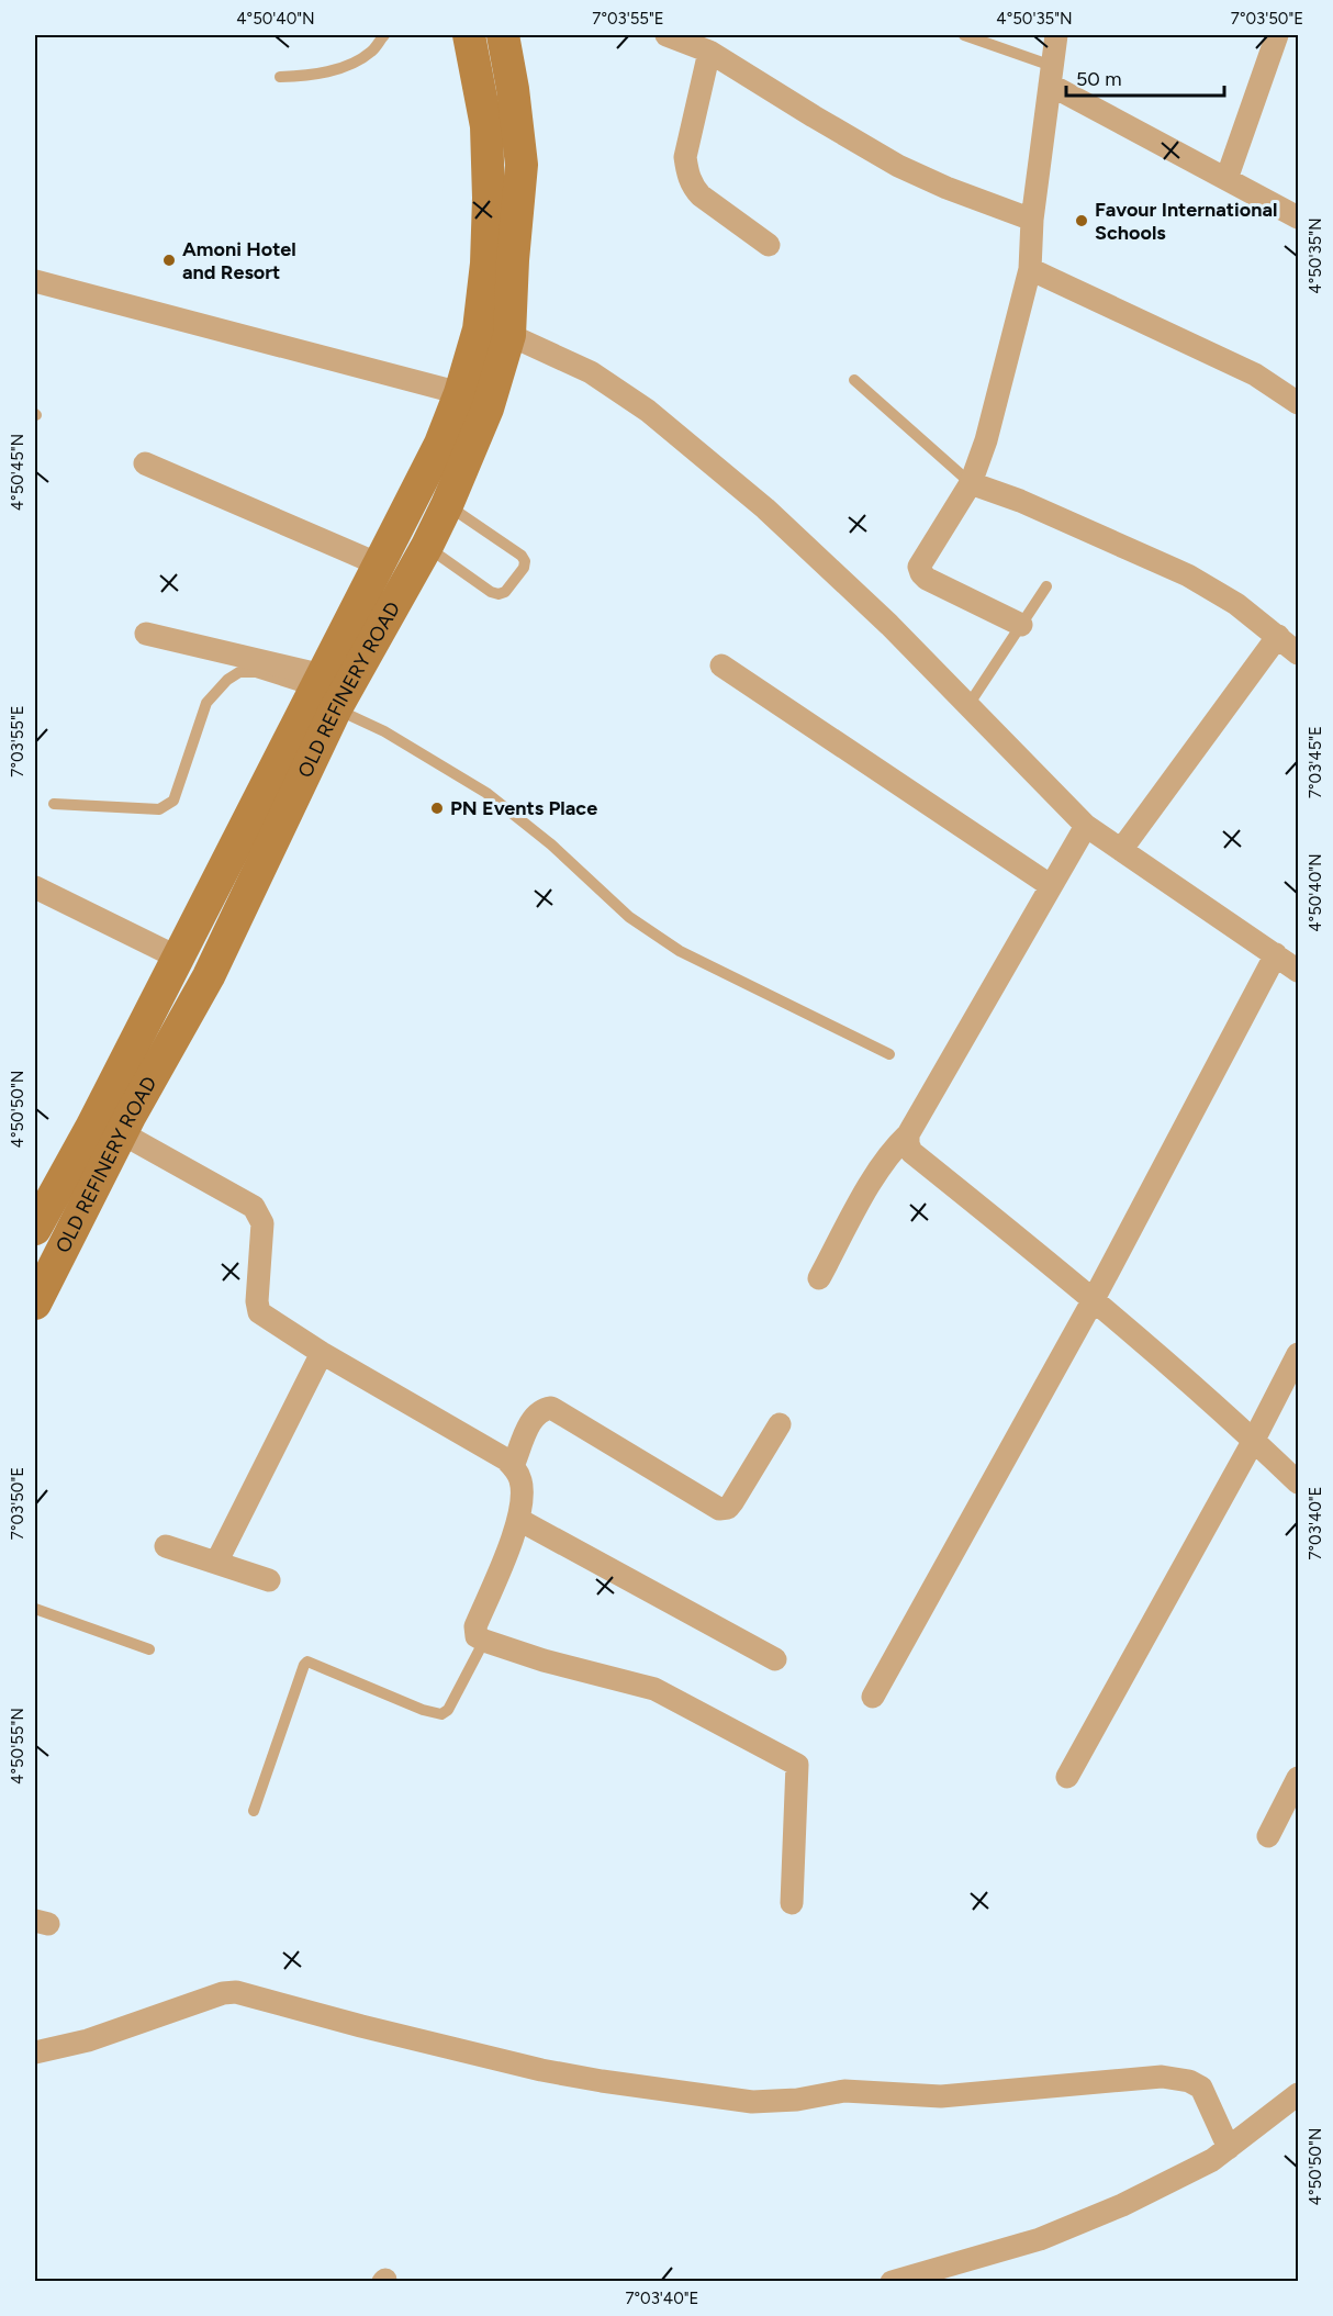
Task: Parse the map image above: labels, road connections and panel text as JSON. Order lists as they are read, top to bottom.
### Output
{
  "streets": {
    "main road": ["OLD REFINERY ROAD"]
  },
  "places": ["Favour International Schools", "Amoni Hotel and Resort", "PN Events Place"],
  "scale_bar": "50 m",
  "coordinates": [
    "4°50'40\"N",
    "7°03'55\"E",
    "4°50'35\"N",
    "7°03'50\"E",
    "4°50'45\"N",
    "7°03'45\"E",
    "4°50'50\"N",
    "7°03'40\"E",
    "4°50'55\"N"
  ]
}
